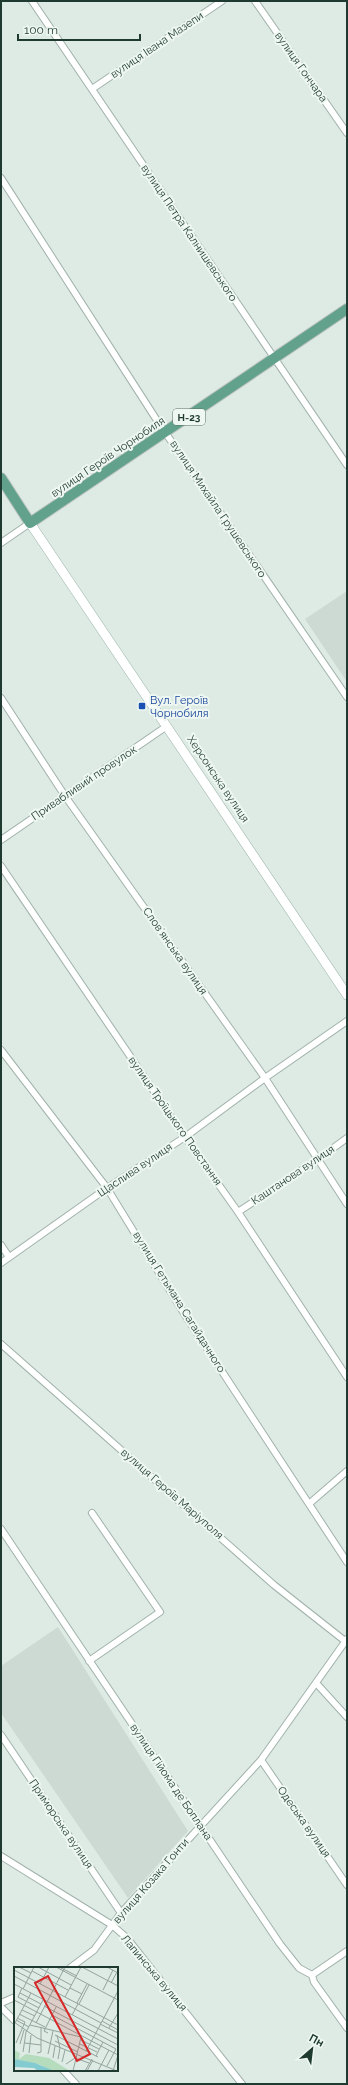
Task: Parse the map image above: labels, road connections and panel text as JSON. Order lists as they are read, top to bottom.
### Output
{
  "streets": {
    "main road": ["Н-23", "вулиця Героїв Чорнобиля", "Херсонська вулиця"],
    "street": [
      "вулиця Івана Мазепи",
      "вулиця Гончара",
      "вулиця Петра Калнишевського",
      "вулиця Михайла Грушевського",
      "Привабливий провулок",
      "Словʼянська вулиця",
      "вулиця Троїцького Повстання",
      "Щаслива вулиця",
      "Каштанова вулиця",
      "вулиця Гетьмана Сагайдачного",
      "вулиця Героїв Маріуполя",
      "вулиця Гійома де Боплана",
      "Одеська вулиця",
      "Приморська вулиця",
      "вулиця Козака Гонти",
      "Лапинська вулиця"
    ]
  },
  "crossings": [
    ["вулиця Івана Мазепи", "вулиця Петра Калнишевського"],
    ["вулиця Петра Калнишевського", "вулиця Героїв Чорнобиля"],
    ["вулиця Героїв Чорнобиля", "вулиця Михайла Грушевського"],
    ["вулиця Героїв Чорнобиля", "Херсонська вулиця"],
    ["Херсонська вулиця", "Привабливий провулок"],
    ["Привабливий провулок", "Словʼянська вулиця"],
    ["Словʼянська вулиця", "Щаслива вулиця"],
    ["Словʼянська вулиця", "Каштанова вулиця"],
    ["вулиця Троїцького Повстання", "Щаслива вулиця"],
    ["вулиця Троїцького Повстання", "Каштанова вулиця"],
    ["Щаслива вулиця", "вулиця Гетьмана Сагайдачного"],
    ["вулиця Героїв Маріуполя", "вулиця Козака Гонти"],
    ["вулиця Гійома де Боплана", "вулиця Козака Гонти"],
    ["Одеська вулиця", "вулиця Козака Гонти"],
    ["Приморська вулиця", "вулиця Козака Гонти"],
    ["вулиця Козака Гонти", "Лапинська вулиця"]
  ],
  "places": {
    "transit": ["Вул. Героїв Чорнобиля"]
  },
  "scale_bar": "100 m",
  "north": "top right"
}
